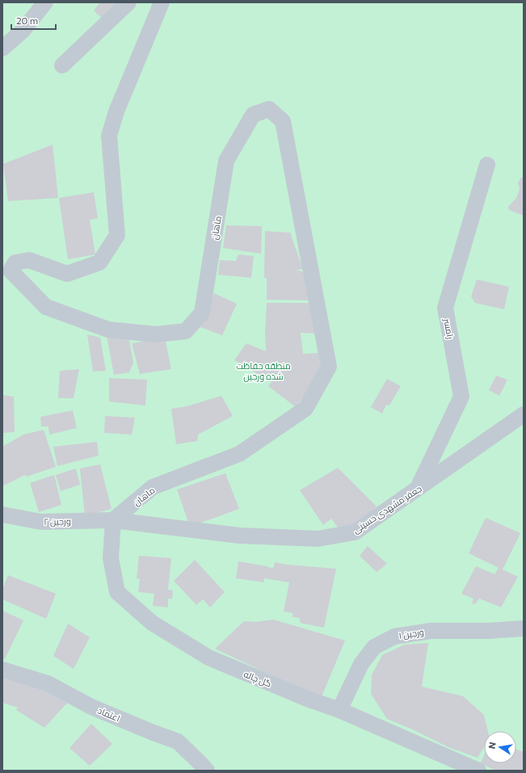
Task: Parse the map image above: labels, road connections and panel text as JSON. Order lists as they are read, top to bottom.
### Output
{
  "streets": {
    "street": [
      "ماهان",
      "رامسر",
      "جعفر مشهدی حسینی",
      "ورجین ۲",
      "ورجین ۱",
      "گل چاله",
      "اعتماد"
    ]
  },
  "crossings": [
    ["ماهان", "جعفر مشهدی حسینی"],
    ["ماهان", "ورجین ۲"],
    ["ماهان", "گل چاله"],
    ["رامسر", "جعفر مشهدی حسینی"],
    ["جعفر مشهدی حسینی", "ورجین ۲"],
    ["جعفر مشهدی حسینی", "گل چاله"],
    ["ورجین ۲", "گل چاله"],
    ["ورجین ۱", "گل چاله"]
  ],
  "parks": ["منطقه حفاظت شده ورجین"],
  "scale_bar": "20 m",
  "north": "left"
}
